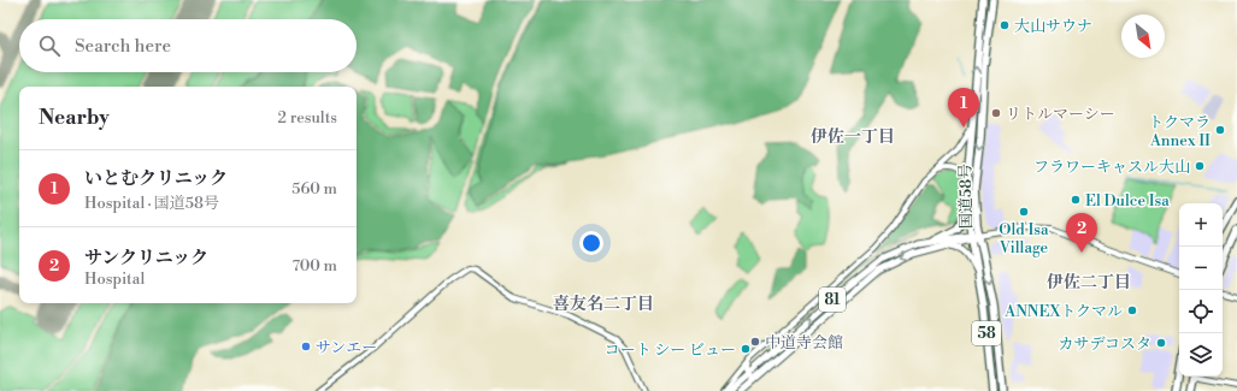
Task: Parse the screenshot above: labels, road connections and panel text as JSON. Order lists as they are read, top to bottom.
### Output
{
  "streets": {
    "highway": ["国道58号", "58"],
    "main road": ["81"]
  },
  "crossings": [
    ["国道58号", "81"]
  ],
  "districts": ["伊佐一丁目", "伊佐二丁目", "喜友名二丁目"],
  "places": [
    "大山サウナ",
    "リトルマーシー",
    "トクマラ Annex II",
    "フラワーキャスル大山",
    "El Dulce Isa",
    "Old Isa Village",
    "ANNEXトクマル",
    "中道寺会館",
    "カサデコスタ",
    "サンエー",
    "コート シー ビュー"
  ],
  "north": "bottom right",
  "page": {
    "search": "Search here",
    "heading": ["Nearby", "2 results"],
    "pins": ["1", "2"],
    "list": [
      {
        "mark": "1",
        "name": "いとむクリニック",
        "note": "Hospital · 国道58号",
        "value": "560 m"
      },
      {
        "mark": "2",
        "name": "サンクリニック",
        "note": "Hospital",
        "value": "700 m"
      }
    ],
    "map_buttons": ["+", "−"]
  }
}
